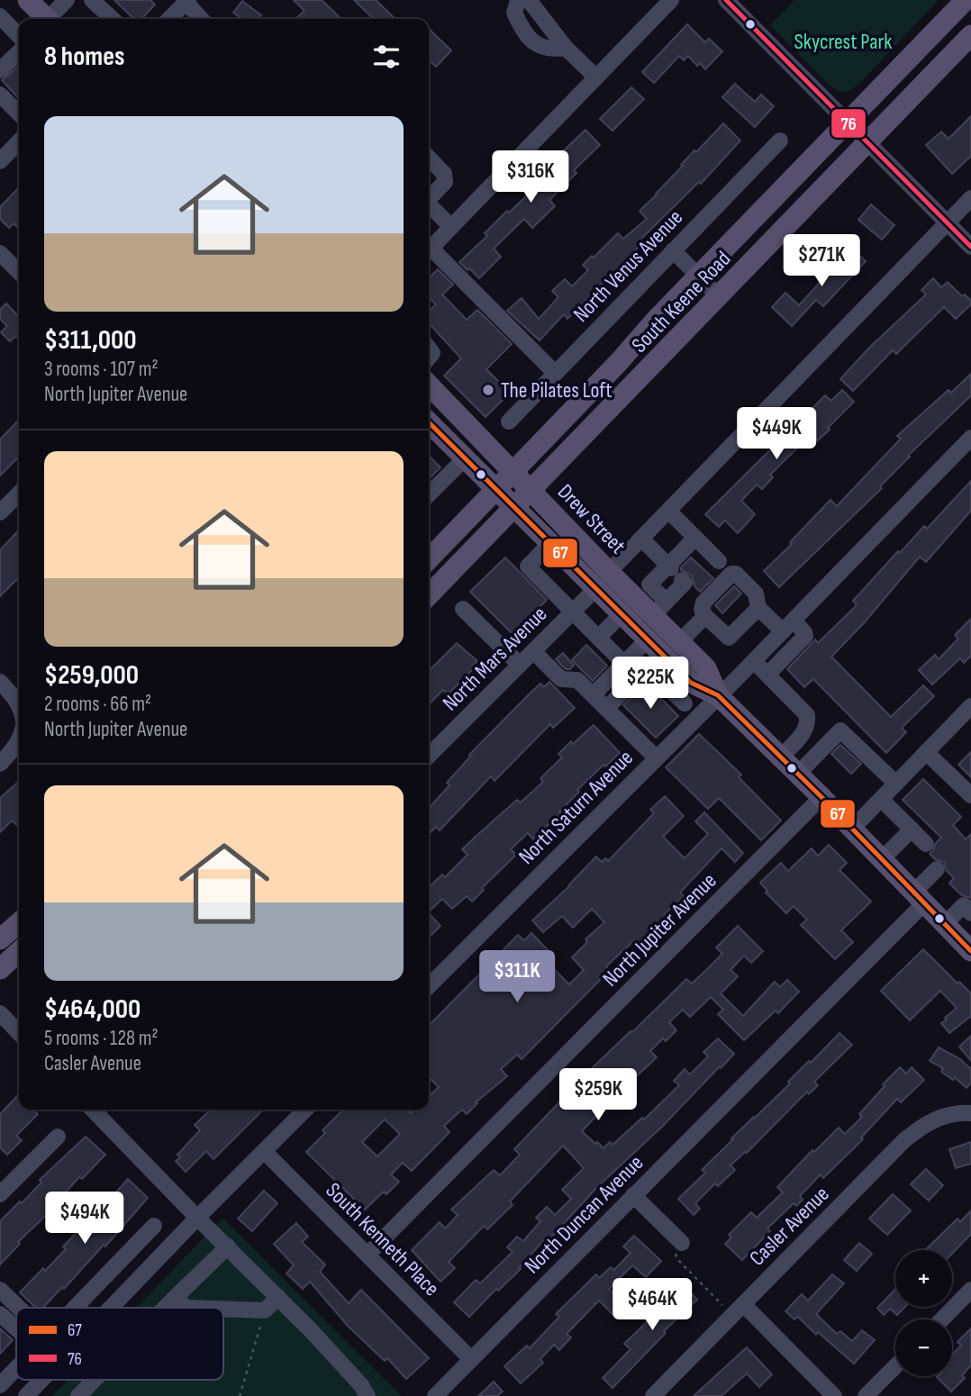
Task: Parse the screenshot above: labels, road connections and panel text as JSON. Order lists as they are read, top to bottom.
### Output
{
  "streets": {
    "main road": ["South Keene Road", "Drew Street"],
    "street": [
      "North Venus Avenue",
      "North Mars Avenue",
      "North Saturn Avenue",
      "North Jupiter Avenue",
      "North Duncan Avenue",
      "Casler Avenue",
      "South Kenneth Place"
    ]
  },
  "crossings": [
    ["South Keene Road", "Drew Street"],
    ["Drew Street", "North Mars Avenue"],
    ["Drew Street", "North Saturn Avenue"],
    ["Drew Street", "North Jupiter Avenue"],
    ["Drew Street", "North Duncan Avenue"],
    ["North Jupiter Avenue", "South Kenneth Place"],
    ["North Duncan Avenue", "South Kenneth Place"]
  ],
  "parks": ["Skycrest Park"],
  "places": ["The Pilates Loft"],
  "lines": ["transit line 76", "transit line 67"],
  "legend": ["67", "76"],
  "page": {
    "heading": "8 homes",
    "list": [
      {
        "name": "$311,000",
        "note": "3 rooms · 107 m² · North Jupiter Avenue"
      },
      {
        "name": "$259,000",
        "note": "2 rooms · 66 m² · North Jupiter Avenue"
      },
      {
        "name": "$464,000",
        "note": "5 rooms · 128 m² · Casler Avenue"
      }
    ],
    "price": [
      "$316K",
      "$271K",
      "$449K",
      "$225K",
      "$311K",
      "$259K",
      "$494K",
      "$464K"
    ],
    "map_buttons": ["+", "−"]
  }
}
